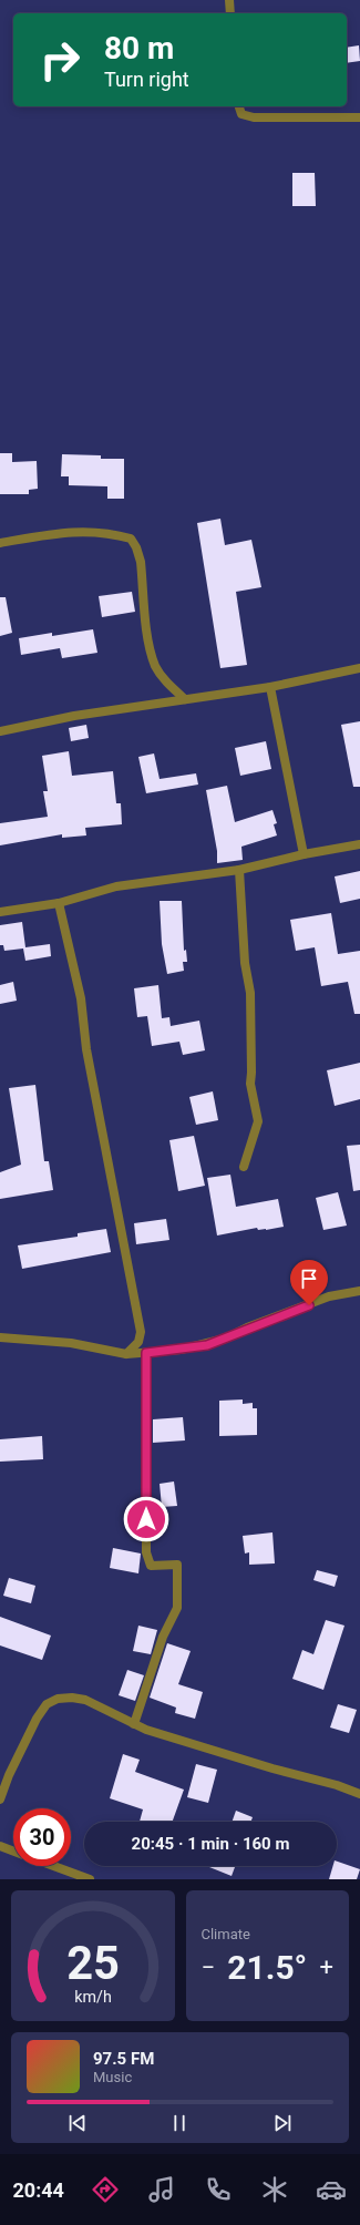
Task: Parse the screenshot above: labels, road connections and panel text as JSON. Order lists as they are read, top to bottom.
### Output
{
  "page": {
    "turn": ["80 m", "Turn right"],
    "limit": "30",
    "trip": "20:45 · 1 min · 160 m",
    "tile": "Climate",
    "heat": ["−", "21.5°", "+"],
    "song": ["97.5 FM", "Music"],
    "tabs": "20:44",
    "gauge": ["25", "km/h"]
  }
}
